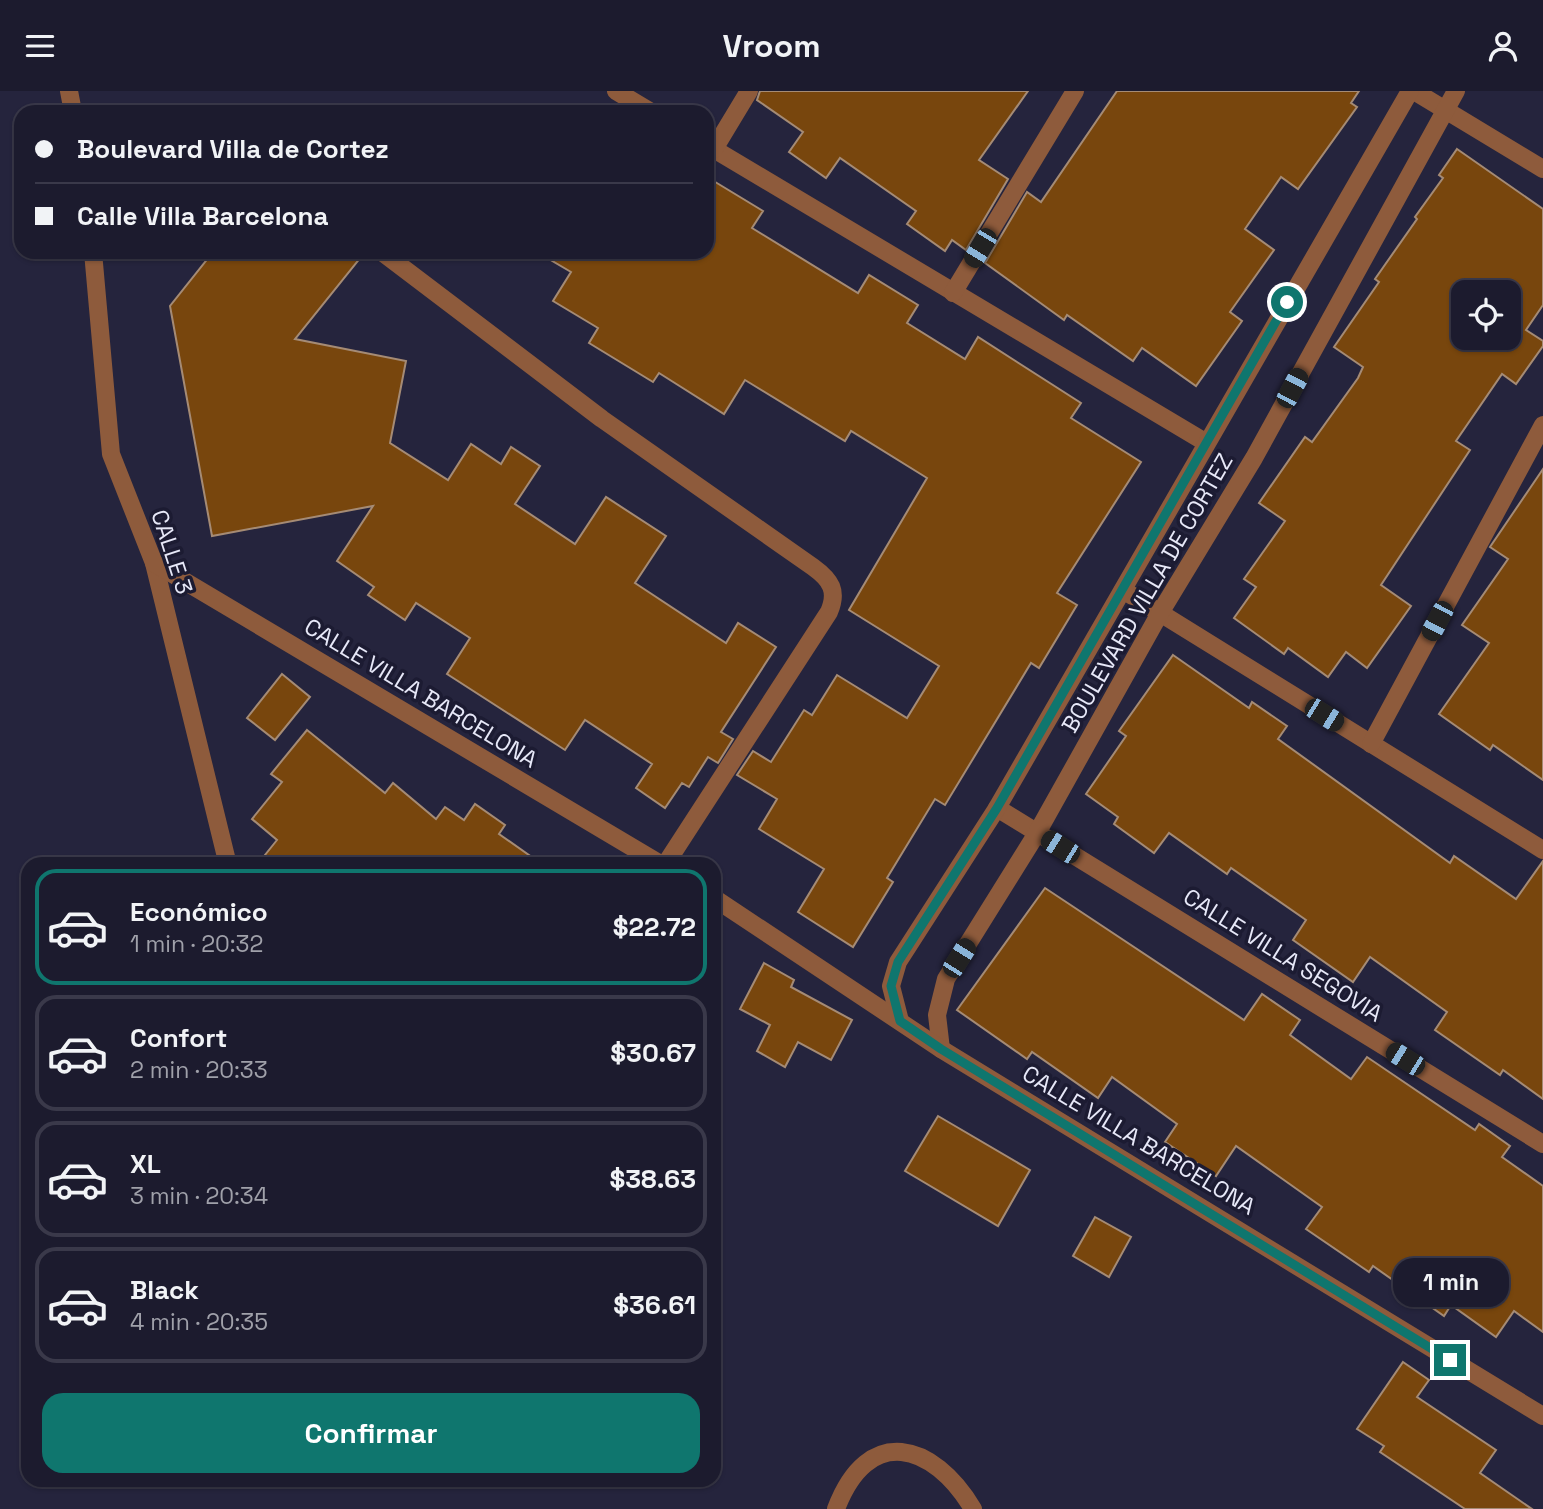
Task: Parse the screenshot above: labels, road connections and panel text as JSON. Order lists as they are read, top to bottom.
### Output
{
  "streets": {
    "street": [
      "CALLE 3",
      "BOULEVARD VILLA DE CORTEZ",
      "CALLE VILLA BARCELONA",
      "CALLE VILLA SEGOVIA"
    ]
  },
  "crossings": [
    ["CALLE 3", "CALLE VILLA BARCELONA"],
    ["BOULEVARD VILLA DE CORTEZ", "CALLE VILLA BARCELONA"],
    ["BOULEVARD VILLA DE CORTEZ", "CALLE VILLA SEGOVIA"]
  ],
  "page": {
    "header": "Vroom",
    "banner": ["Boulevard Villa de Cortez", "Calle Villa Barcelona"],
    "list": [
      {
        "name": "Económico",
        "note": "1 min · 20:32",
        "value": "$22.72"
      },
      {
        "name": "Confort",
        "note": "2 min · 20:33",
        "value": "$30.67"
      },
      {
        "name": "XL",
        "note": "3 min · 20:34",
        "value": "$38.63"
      },
      {
        "name": "Black",
        "note": "4 min · 20:35",
        "value": "$36.61"
      }
    ],
    "bubble": "1 min",
    "buttons": "Confirmar"
  }
}
